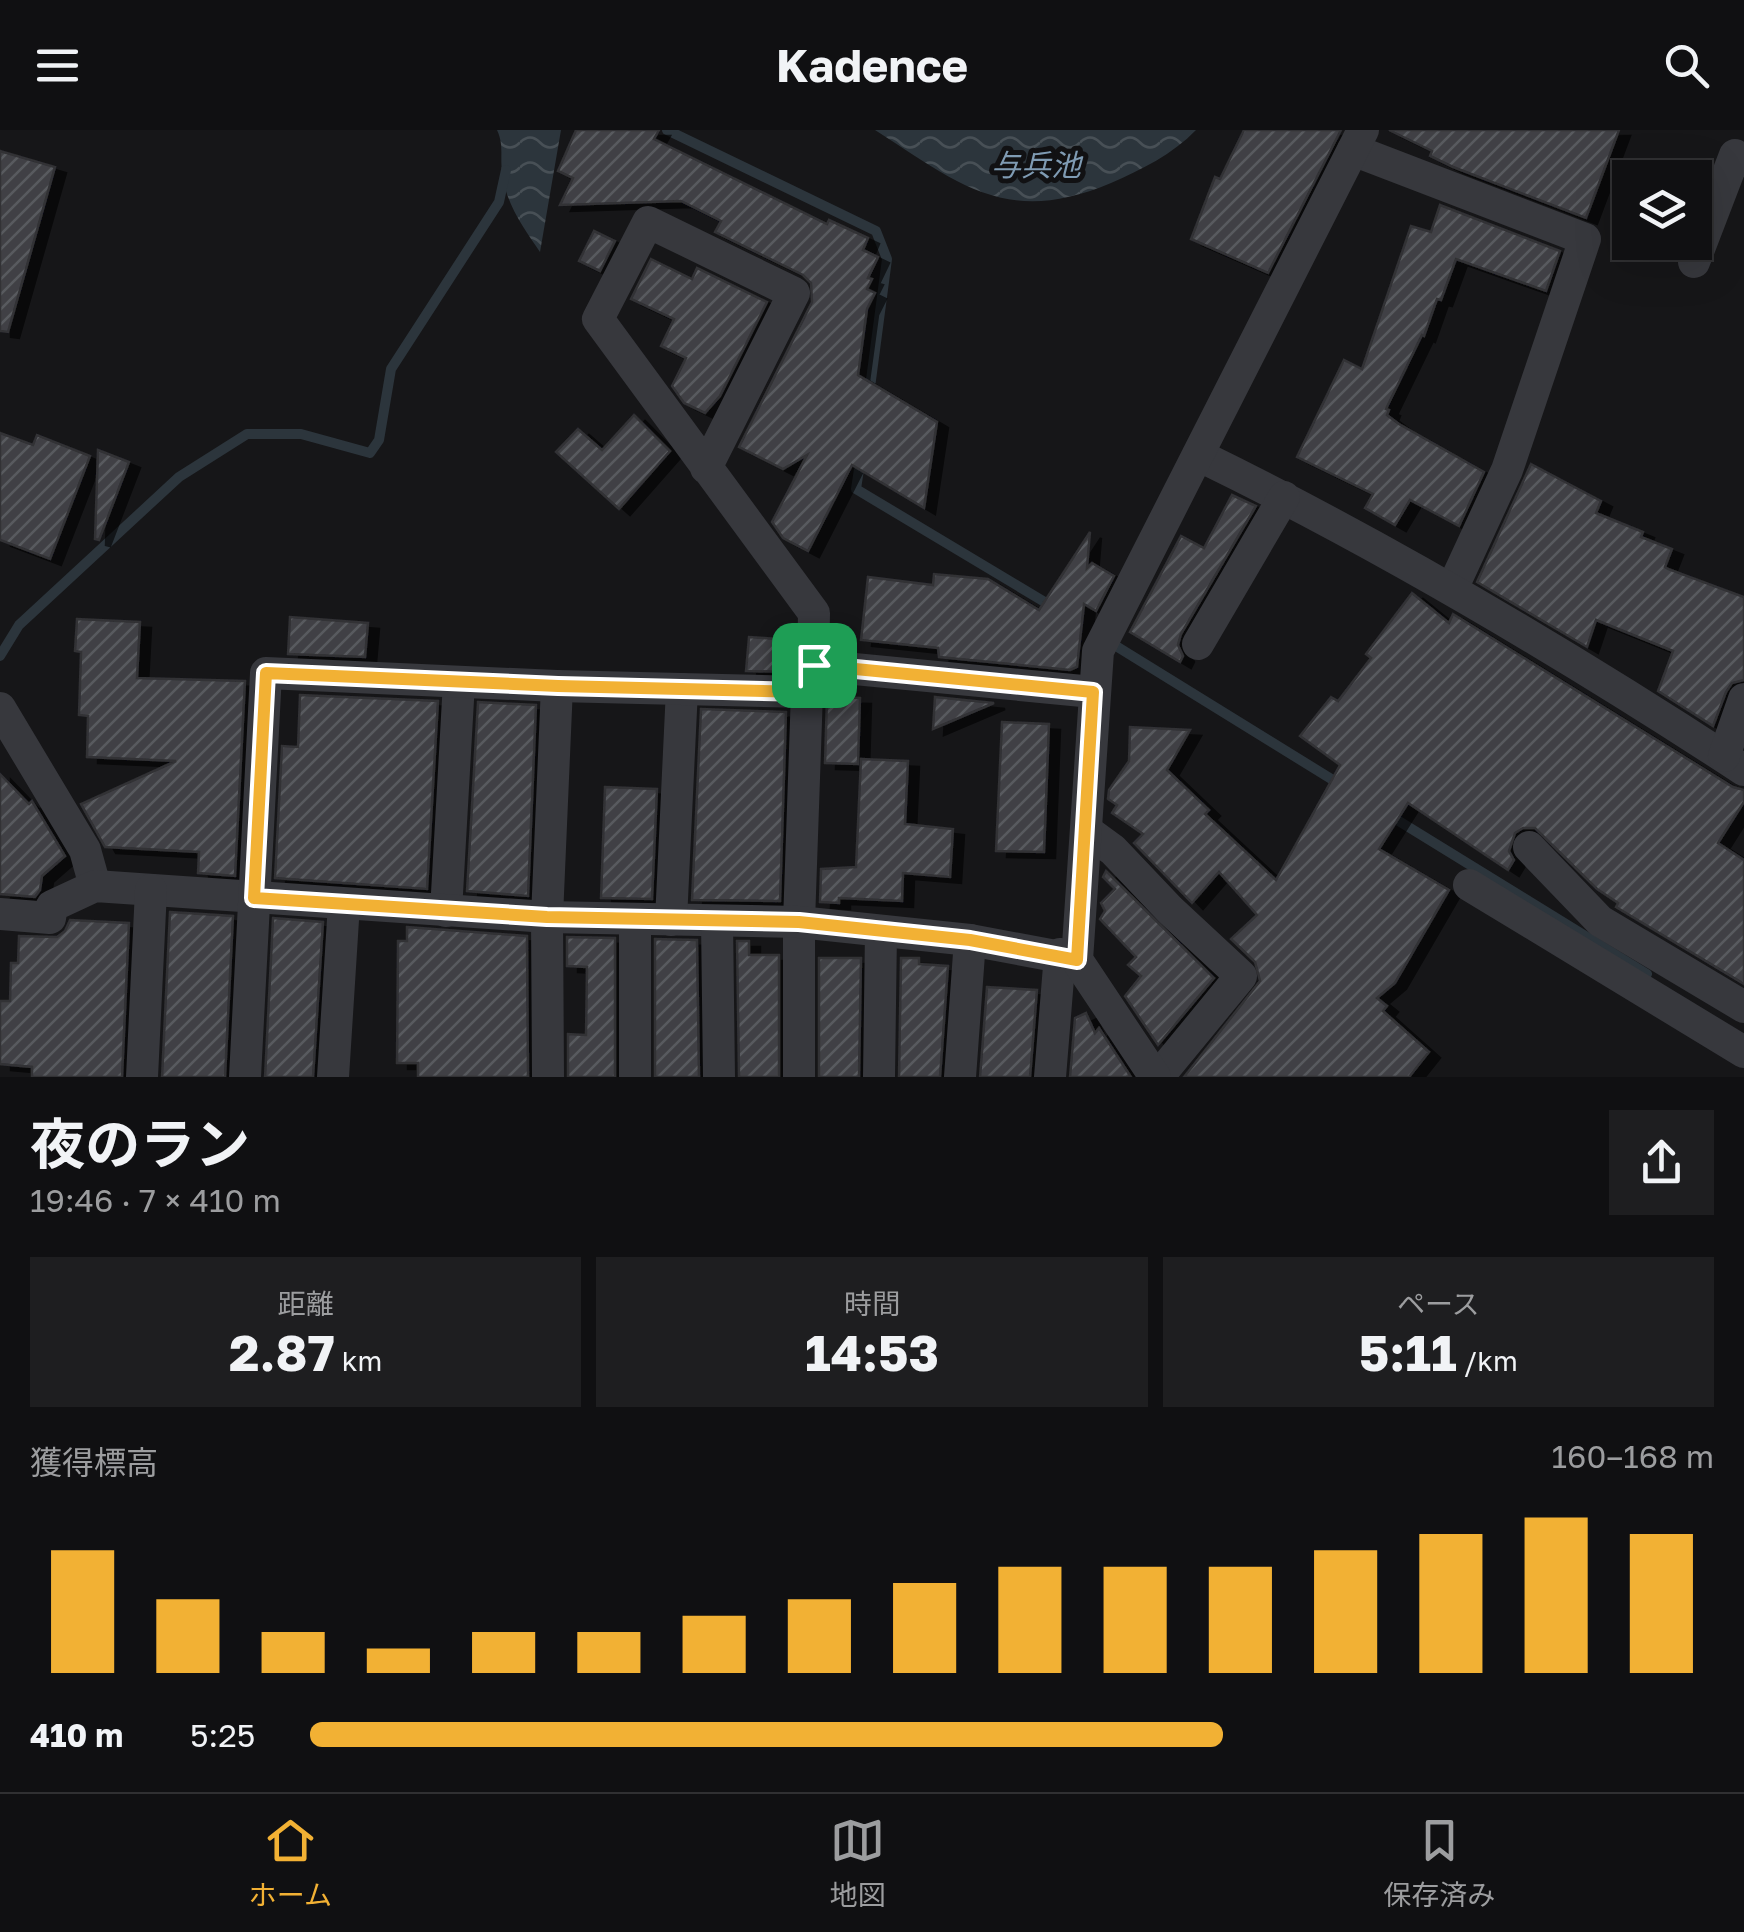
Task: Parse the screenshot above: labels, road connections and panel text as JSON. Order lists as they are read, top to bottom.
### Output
{
  "water": ["与兵池"],
  "page": {
    "header": "Kadence",
    "heading": ["夜のラン", "19:46 · 7 × 410 m"],
    "stats": [
      ["距離", "2.87 km"],
      ["時間", "14:53"],
      ["ペース", "5:11 /km"]
    ],
    "chart": ["獲得標高", "160–168 m"],
    "list": [
      {
        "name": "410 m",
        "note": "5:25"
      }
    ],
    "tabs": ["ホーム", "地図", "保存済み"]
  }
}
